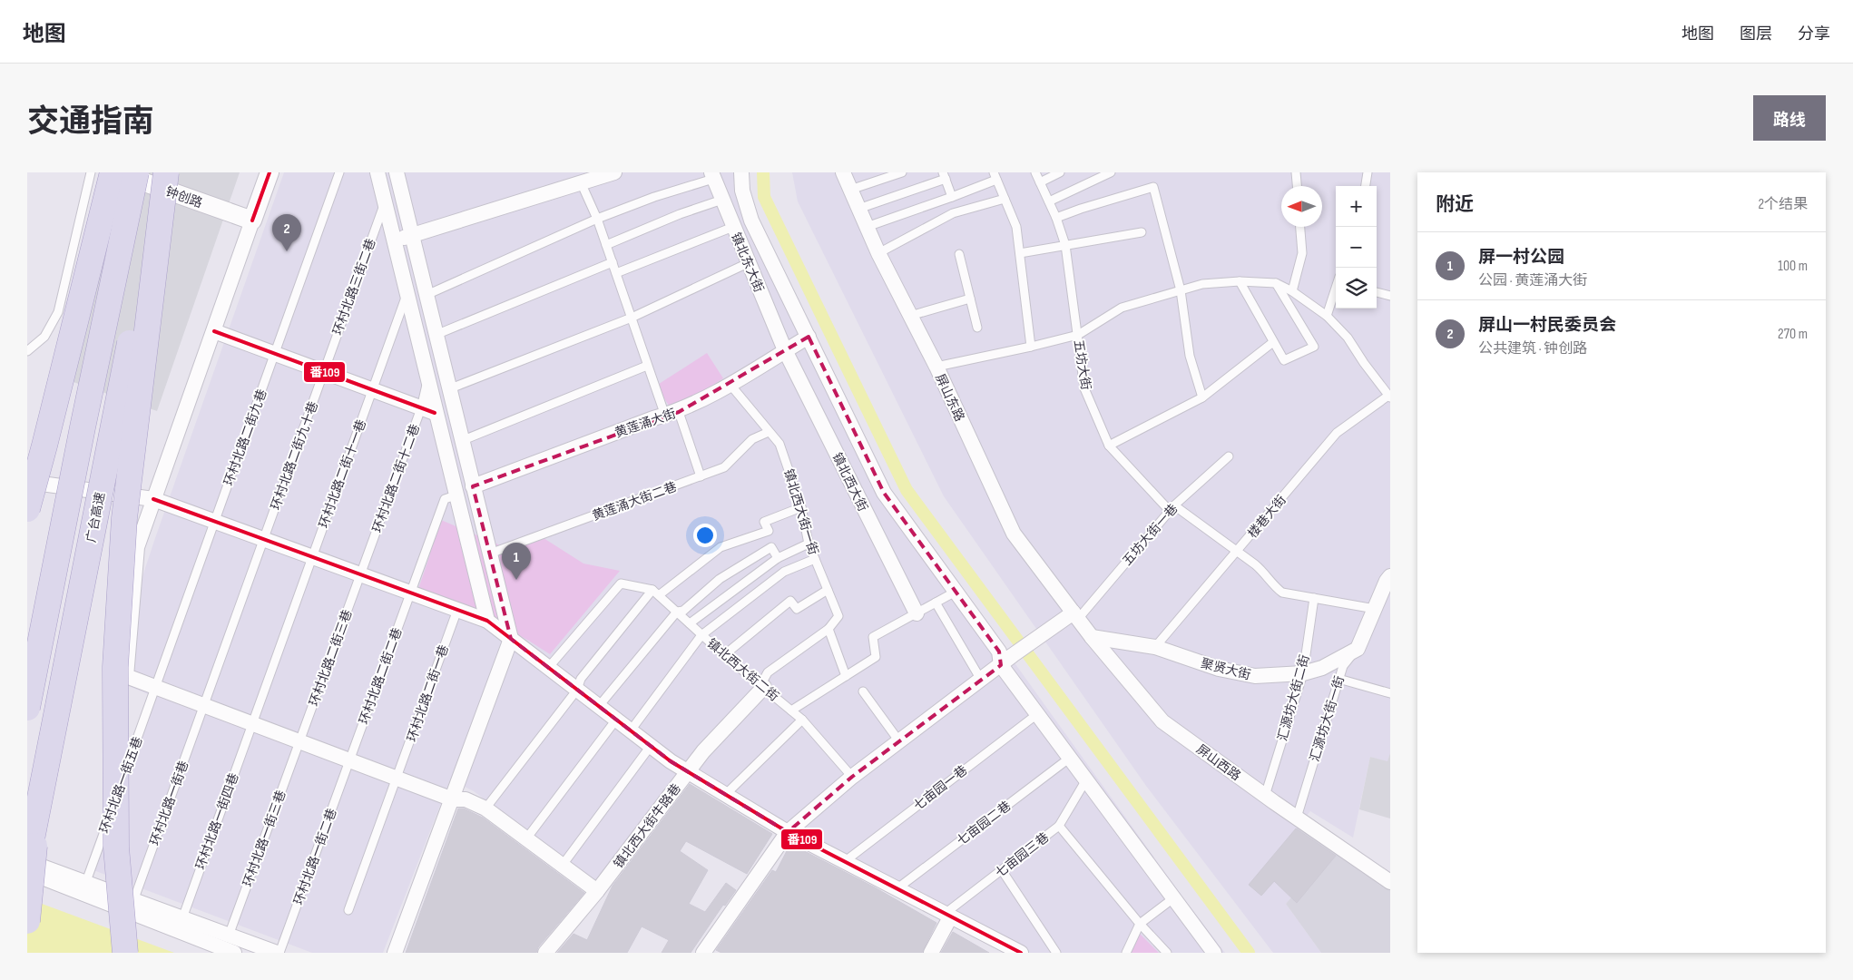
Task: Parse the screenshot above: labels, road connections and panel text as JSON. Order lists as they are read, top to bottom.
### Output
{
  "streets": {
    "highway": ["广台高速"],
    "street": [
      "钟创路",
      "镇北东大街",
      "屏山东路",
      "黄莲涌大街",
      "镇北西大街",
      "聚贤大街",
      "汇源坊大街一街",
      "屏山西路",
      "镇北西大街牛路巷"
    ],
    "lane": [
      "环村北路三街二巷",
      "五坊大街",
      "环村北路二街九巷",
      "环村北路二街九十巷",
      "环村北路二街十一巷",
      "环村北路二街十二巷",
      "黄莲涌大街二巷",
      "镇北西大街一街",
      "楼巷大街",
      "五坊大街一巷",
      "环村北路二街三巷",
      "镇北西大街二街",
      "环村北路二街二巷",
      "环村北路二街一巷",
      "汇源坊大街二街",
      "环村北路一街五巷",
      "七亩园一巷",
      "环村北路一街巷",
      "环村北路一街四巷",
      "七亩园二巷",
      "环村北路一街三巷",
      "七亩园三巷",
      "环村北路一街二巷"
    ]
  },
  "crossings": [
    ["镇北东大街", "黄莲涌大街"],
    ["镇北东大街", "镇北西大街"],
    ["环村北路三街二巷", "环村北路二街九十巷"],
    ["五坊大街", "楼巷大街"],
    ["五坊大街", "五坊大街一巷"],
    ["五坊大街", "汇源坊大街二街"],
    ["五坊大街", "汇源坊大街一街"],
    ["屏山东路", "五坊大街一巷"],
    ["屏山东路", "屏山西路"],
    ["黄莲涌大街", "镇北西大街"],
    ["黄莲涌大街", "镇北西大街一街"],
    ["环村北路二街九巷", "环村北路一街五巷"],
    ["环村北路二街九十巷", "环村北路一街巷"],
    ["环村北路二街十一巷", "环村北路一街四巷"],
    ["环村北路二街十二巷", "环村北路二街三巷"],
    ["黄莲涌大街二巷", "镇北西大街一街"],
    ["镇北西大街一街", "镇北西大街牛路巷"],
    ["楼巷大街", "聚贤大街"],
    ["五坊大街一巷", "屏山西路"],
    ["环村北路二街三巷", "环村北路一街三巷"],
    ["聚贤大街", "汇源坊大街二街"],
    ["聚贤大街", "汇源坊大街一街"],
    ["聚贤大街", "屏山西路"],
    ["镇北西大街二街", "镇北西大街牛路巷"],
    ["环村北路二街二巷", "环村北路一街二巷"],
    ["汇源坊大街二街", "屏山西路"],
    ["汇源坊大街一街", "屏山西路"]
  ],
  "lines": ["transit line 番109"],
  "north": "left",
  "page": {
    "header": "地图",
    "nav": ["地图", "图层", "分享"],
    "title": "交通指南",
    "buttons": "路线",
    "heading": ["附近", "2个结果"],
    "map_buttons": ["+", "−"],
    "pins": ["2", "1"],
    "list": [
      {
        "mark": "1",
        "name": "屏一村公园",
        "note": "公园 · 黄莲涌大街",
        "value": "100 m"
      },
      {
        "mark": "2",
        "name": "屏山一村民委员会",
        "note": "公共建筑 · 钟创路",
        "value": "270 m"
      }
    ]
  }
}
